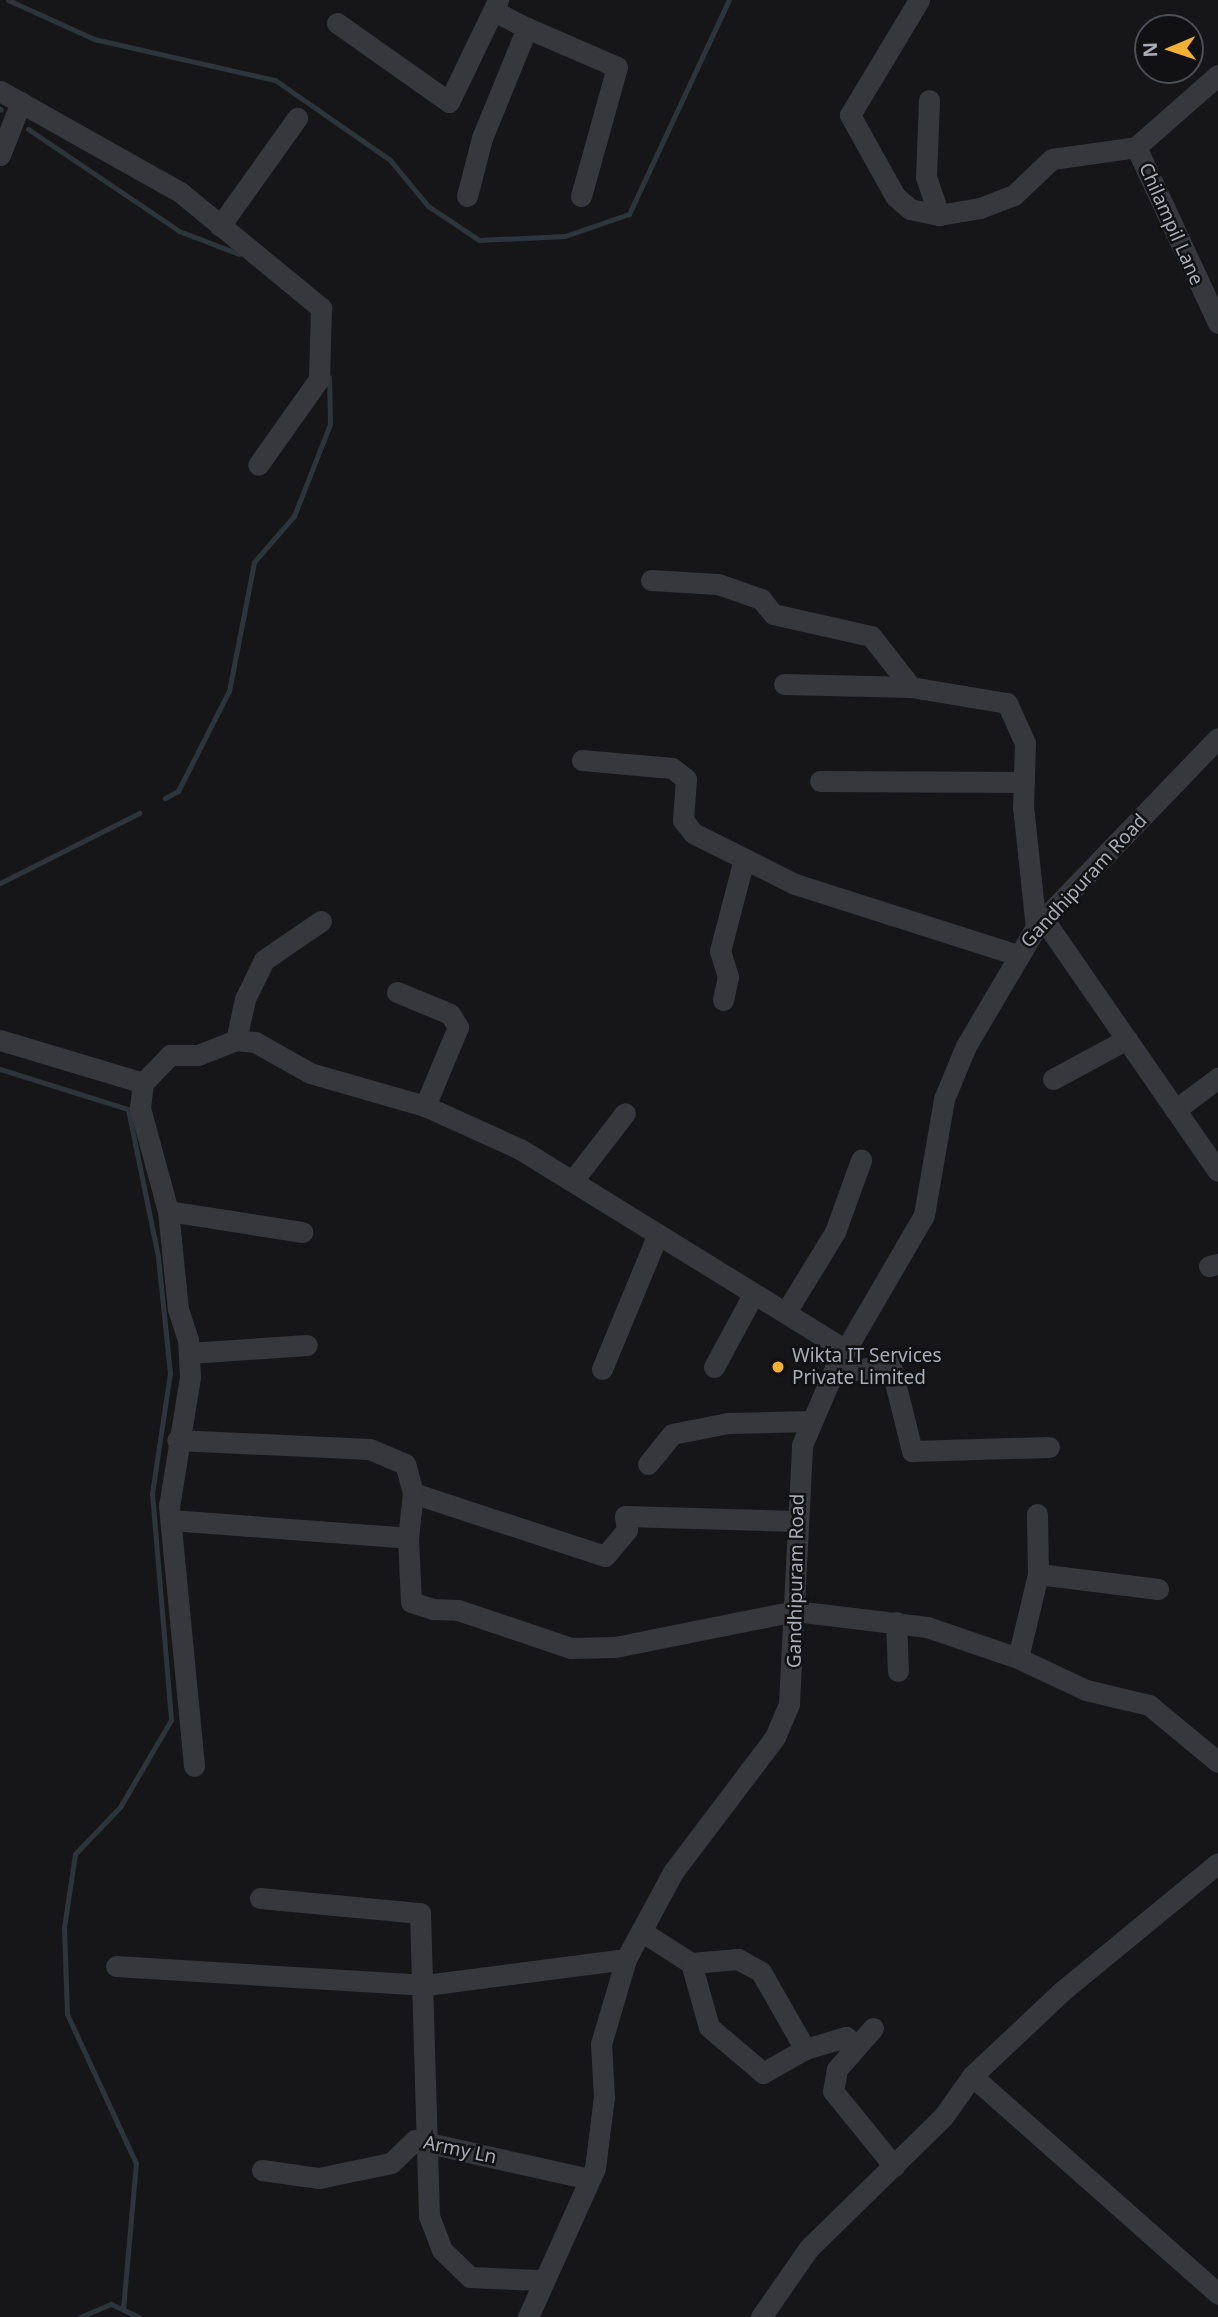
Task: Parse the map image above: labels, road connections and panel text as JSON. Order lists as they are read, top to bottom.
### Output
{
  "streets": {
    "street": ["Chilampil Lane", "Gandhipuram Road", "Army Ln"]
  },
  "crossings": [
    ["Gandhipuram Road", "Army Ln"]
  ],
  "places": ["Wikta IT Services Private Limited"],
  "north": "left"
}
